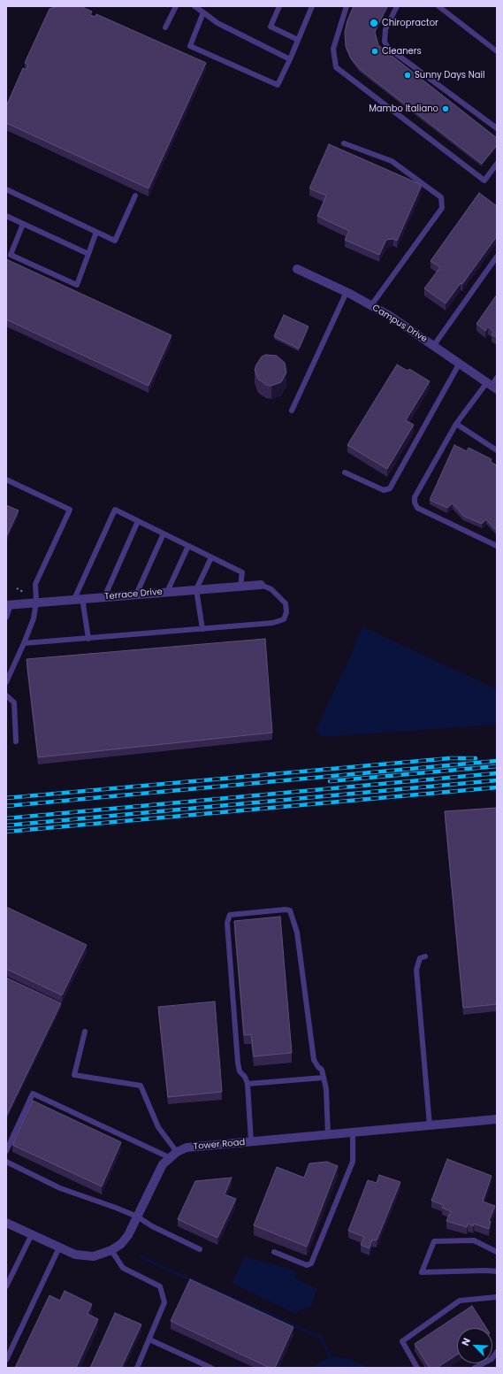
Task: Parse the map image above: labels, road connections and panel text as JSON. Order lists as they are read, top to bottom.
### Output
{
  "streets": {
    "street": ["Campus Drive", "Terrace Drive", "Tower Road"]
  },
  "places": [
    "Chiropractor",
    "Cleaners",
    "Sunny Days Nail",
    "Mambo Italiano"
  ],
  "north": "top left"
}
